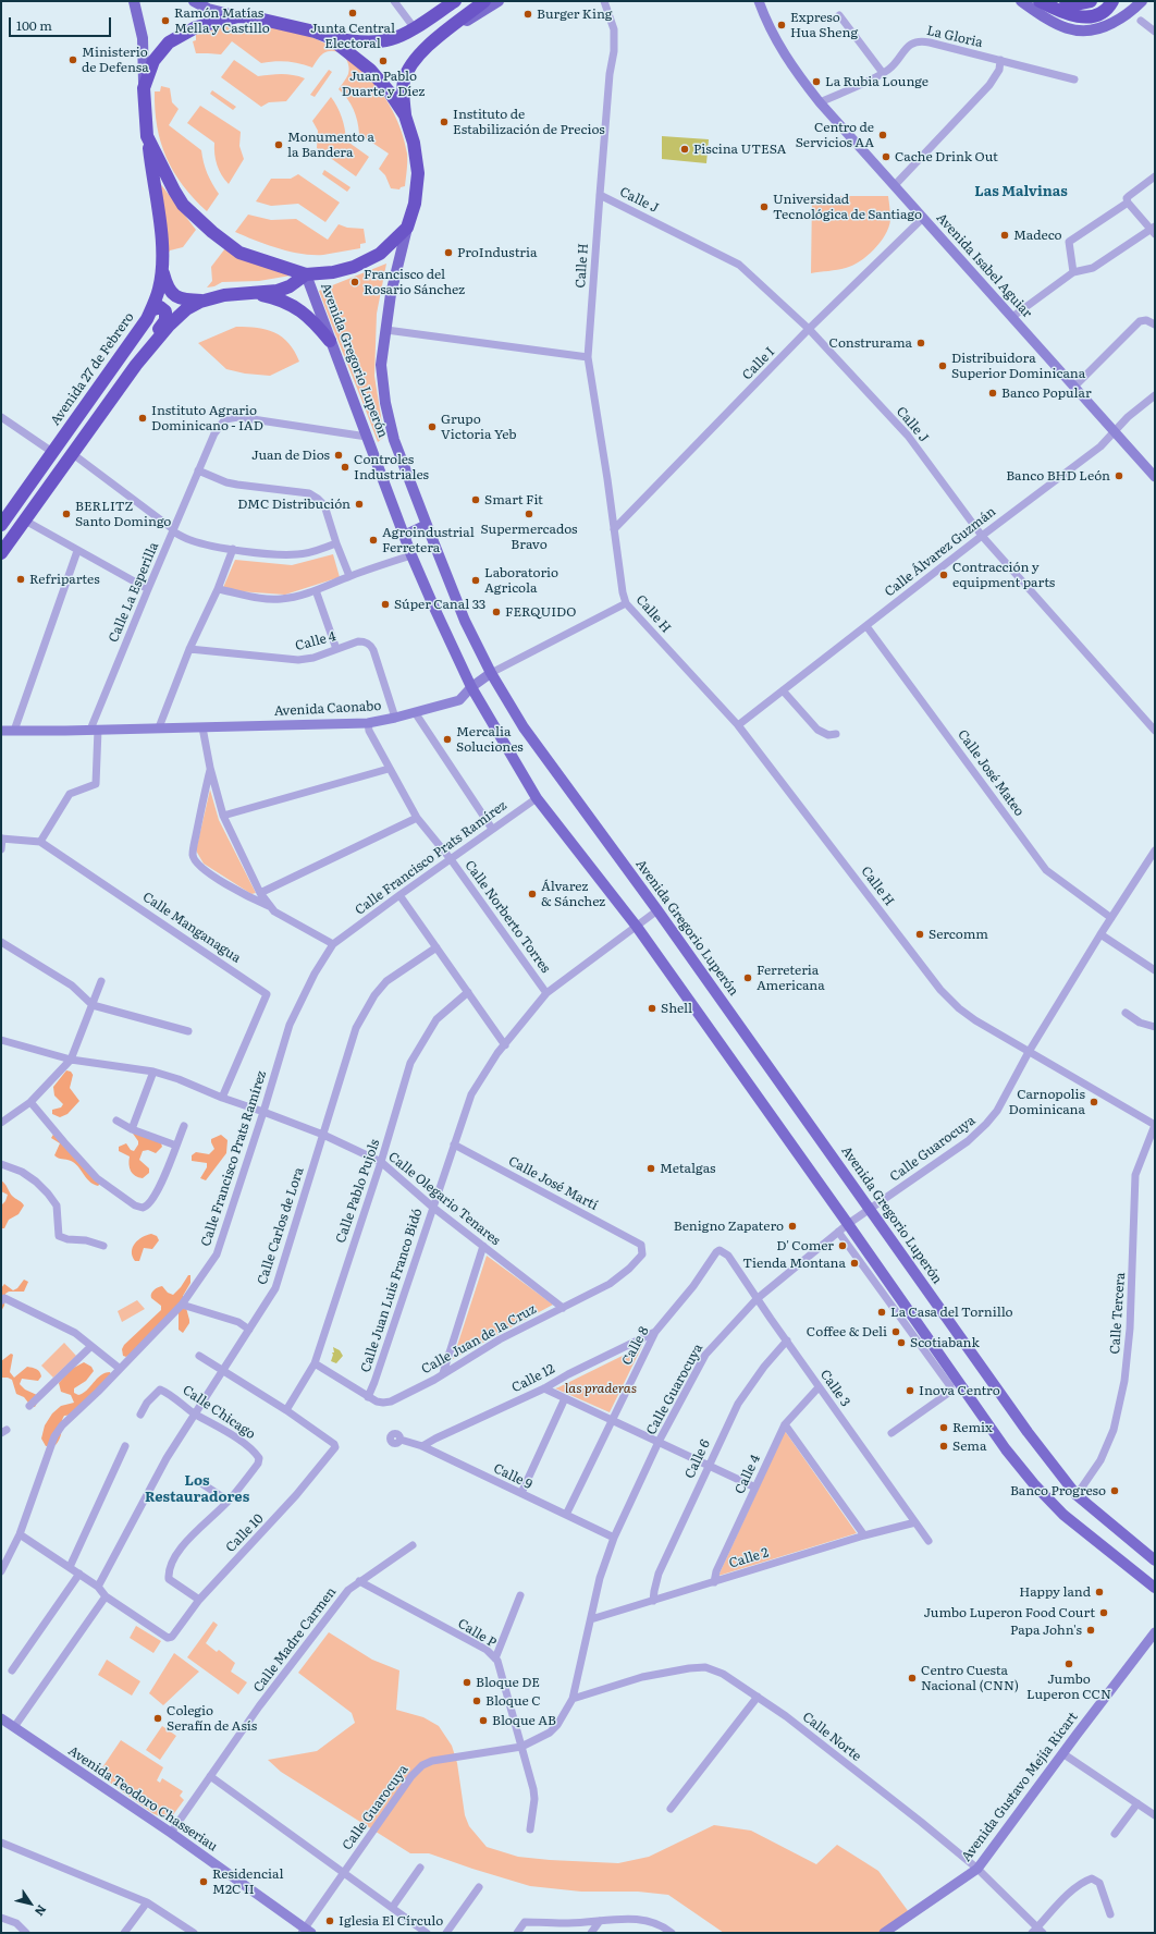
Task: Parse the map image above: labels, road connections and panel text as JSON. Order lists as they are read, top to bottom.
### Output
{
  "streets": {
    "highway": ["Avenida 27 de Febrero"],
    "main road": ["Avenida Gregorio Luperón"],
    "street": [
      "La Gloria",
      "Calle J",
      "Calle H",
      "Avenida Isabel Aguiar",
      "Calle I",
      "Calle Álvarez Guzmán",
      "Calle La Esperilla",
      "Calle 4",
      "Avenida Caonabo",
      "Calle José Mateo",
      "Calle Francisco Prats Ramírez",
      "Calle Norberto Torres",
      "Calle Manganagua",
      "Calle Guarocuya",
      "Calle José Martí",
      "Calle Pablo Pujols",
      "Calle Olegario Tenares",
      "Calle Carlos de Lora",
      "Calle Juan Luis Franco Bidó",
      "Calle Tercera",
      "Calle Juan de la Cruz",
      "Calle 8",
      "Calle 12",
      "Calle 3",
      "Calle Chicago",
      "Calle 6",
      "Calle 9",
      "Calle 10",
      "Calle 2",
      "Calle P",
      "Calle Madre Carmen",
      "Calle Norte",
      "Avenida Gustavo Mejía Ricart",
      "Avenida Teodoro Chasseriau"
    ]
  },
  "crossings": [
    ["La Gloria", "Avenida Isabel Aguiar"],
    ["Calle J", "Calle H"],
    ["Calle J", "Calle I"],
    ["Calle J", "Calle Álvarez Guzmán"],
    ["Calle H", "Calle I"],
    ["Calle H", "Calle Álvarez Guzmán"],
    ["Calle H", "Avenida Caonabo"],
    ["Calle H", "Calle Guarocuya"],
    ["Calle H", "Calle Tercera"],
    ["Avenida Isabel Aguiar", "Calle I"],
    ["Avenida Isabel Aguiar", "Calle Álvarez Guzmán"],
    ["Avenida Gregorio Luperón", "Calle La Esperilla"],
    ["Avenida Gregorio Luperón", "Avenida Caonabo"],
    ["Avenida Gregorio Luperón", "Calle Francisco Prats Ramírez"],
    ["Avenida Gregorio Luperón", "Calle Guarocuya"],
    ["Avenida Gregorio Luperón", "Calle Juan Luis Franco Bidó"],
    ["Avenida Gregorio Luperón", "Calle Tercera"],
    ["Calle Álvarez Guzmán", "Calle José Mateo"],
    ["Calle La Esperilla", "Avenida Caonabo"],
    ["Calle 4", "Avenida Caonabo"],
    ["Calle 4", "Calle 3"],
    ["Calle 4", "Calle 2"],
    ["Avenida Caonabo", "Calle Norberto Torres"],
    ["Calle José Mateo", "Calle Guarocuya"],
    ["Calle Francisco Prats Ramírez", "Calle Norberto Torres"],
    ["Calle Francisco Prats Ramírez", "Calle Olegario Tenares"],
    ["Calle Norberto Torres", "Calle Juan Luis Franco Bidó"],
    ["Calle Manganagua", "Calle Olegario Tenares"],
    ["Calle Guarocuya", "Calle 3"],
    ["Calle Guarocuya", "Calle 9"],
    ["Calle Guarocuya", "Calle 2"],
    ["Calle Guarocuya", "Calle P"],
    ["Calle Guarocuya", "Calle Norte"],
    ["Calle Guarocuya", "Avenida Teodoro Chasseriau"],
    ["Calle José Martí", "Calle Juan Luis Franco Bidó"],
    ["Calle José Martí", "Calle Juan de la Cruz"],
    ["Calle Pablo Pujols", "Calle Olegario Tenares"],
    ["Calle Pablo Pujols", "Calle Juan de la Cruz"],
    ["Calle Pablo Pujols", "Calle 10"],
    ["Calle Olegario Tenares", "Calle Carlos de Lora"],
    ["Calle Olegario Tenares", "Calle Juan Luis Franco Bidó"],
    ["Calle Olegario Tenares", "Calle Juan de la Cruz"],
    ["Calle Carlos de Lora", "Calle Chicago"],
    ["Calle Juan Luis Franco Bidó", "Calle Juan de la Cruz"],
    ["Calle 8", "Calle 12"],
    ["Calle 8", "Calle 3"],
    ["Calle 8", "Calle 9"],
    ["Calle 12", "Calle 9"],
    ["Calle 3", "Calle 6"],
    ["Calle 3", "Calle 2"],
    ["Calle Chicago", "Calle 10"],
    ["Calle 6", "Calle 2"],
    ["Calle P", "Calle Madre Carmen"],
    ["Calle Madre Carmen", "Avenida Teodoro Chasseriau"],
    ["Calle Norte", "Avenida Gustavo Mejía Ricart"]
  ],
  "districts": ["Las Malvinas", "Los Restauradores"],
  "parks": ["las praderas"],
  "places": [
    "Junta Central Electoral",
    "Burger King",
    "Ramón Matías Mella y Castillo",
    "Expreso Hua Sheng",
    "Ministerio de Defensa",
    "Juan Pablo Duarte y Díez",
    "La Rubia Lounge",
    "Instituto de Estabilización de Precios",
    "Centro de Servicios AA",
    "Monumento a la Bandera",
    "Piscina UTESA",
    "Cache Drink Out",
    "Universidad Tecnológica de Santiago",
    "Madeco",
    "ProIndustria",
    "Francisco del Rosario Sánchez",
    "Construrama",
    "Distribuidora Superior Dominicana",
    "Banco Popular",
    "Instituto Agrario Dominicano - IAD",
    "Grupo Victoria Yeb",
    "Juan de Dios",
    "Controles Industriales",
    "Banco BHD León",
    "Smart Fit",
    "DMC Distribución",
    "BERLITZ Santo Domingo",
    "Supermercados Bravo",
    "Agroindustrial Ferretera",
    "Contracción y equipment parts",
    "Refripartes",
    "Laboratorio Agricola",
    "Súper Canal 33",
    "FERQUIDO",
    "Mercalia Soluciones",
    "Álvarez & Sánchez",
    "Sercomm",
    "Ferreteria Americana",
    "Shell",
    "Carnopolis Dominicana",
    "Metalgas",
    "Benigno Zapatero",
    "D' Comer",
    "Tienda Montana",
    "La Casa del Tornillo",
    "Coffee & Deli",
    "Scotiabank",
    "Inova Centro",
    "Remix",
    "Sema",
    "Banco Progreso",
    "Happy land",
    "Jumbo Luperon Food Court",
    "Papa John's",
    "Jumbo Luperon CCN",
    "Centro Cuesta Nacional (CNN)",
    "Bloque DE",
    "Bloque C",
    "Colegio Serafín de Asís",
    "Bloque AB",
    "Residencial M2C II",
    "Iglesia El Círculo"
  ],
  "scale_bar": "100 m",
  "north": "bottom right"
}
